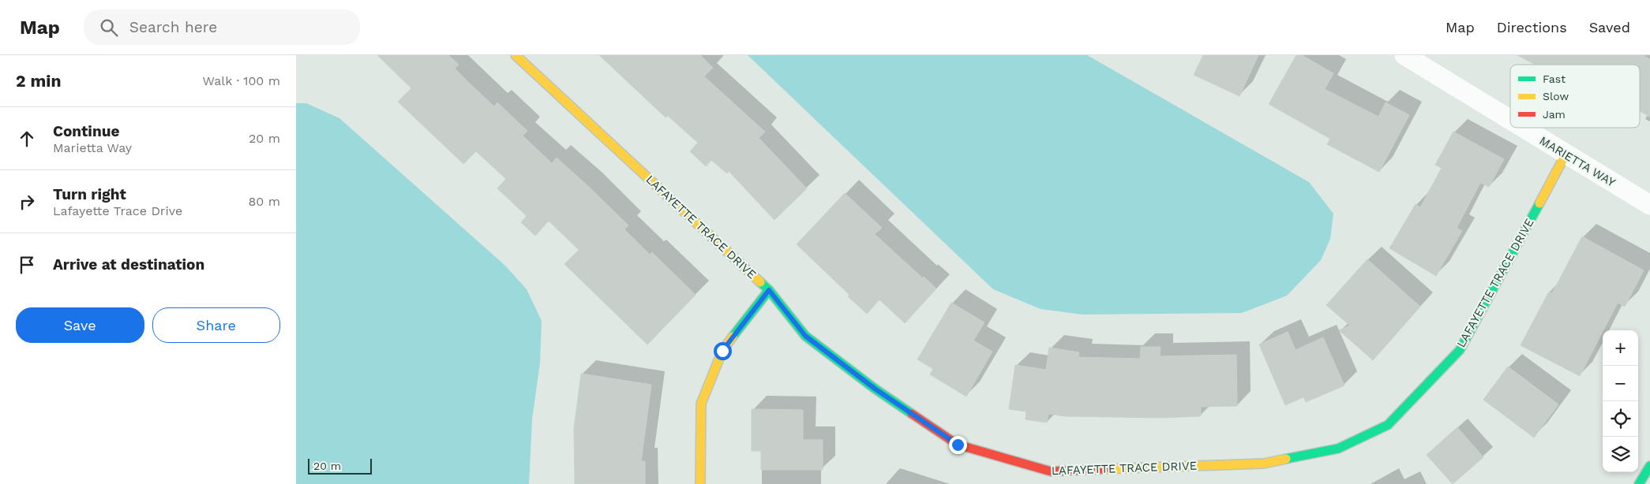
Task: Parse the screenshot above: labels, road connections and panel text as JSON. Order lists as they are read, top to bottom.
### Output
{
  "streets": {
    "street": ["MARIETTA WAY", "LAFAYETTE TRACE DRIVE"]
  },
  "crossings": [
    ["MARIETTA WAY", "LAFAYETTE TRACE DRIVE"]
  ],
  "legend": ["Fast", "Slow", "Jam"],
  "scale_bar": "20 m",
  "page": {
    "header": "Map",
    "search": "Search here",
    "nav": ["Map", "Directions", "Saved"],
    "heading": ["2 min", "Walk · 100 m"],
    "list": [
      ["Continue", "Marietta Way", "20 m"],
      ["Turn right", "Lafayette Trace Drive", "80 m"],
      "Arrive at destination"
    ],
    "buttons": ["Save", "Share"],
    "map_buttons": ["+", "−"],
    "scale": "20 m"
  }
}
